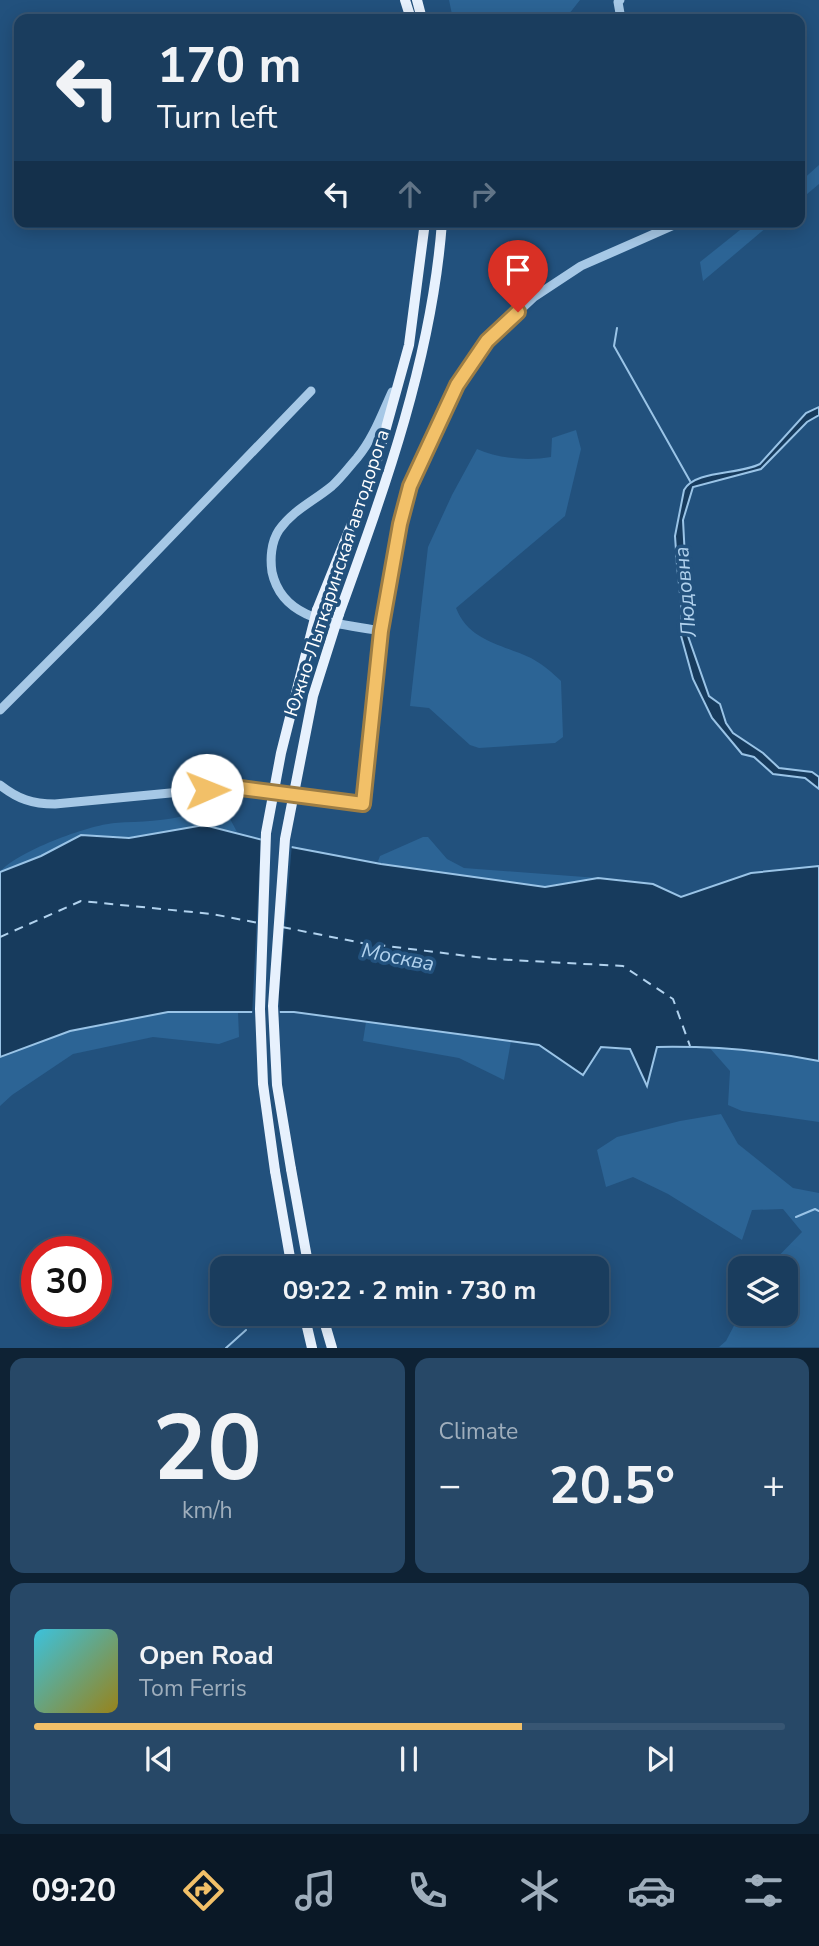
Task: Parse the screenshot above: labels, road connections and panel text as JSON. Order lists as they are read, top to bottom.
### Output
{
  "streets": {
    "main road": ["Южно-Лыткаринская автодорога"]
  },
  "water": ["Людовна", "Москва"],
  "page": {
    "turn": ["170 m", "Turn left"],
    "limit": "30",
    "trip": "09:22 · 2 min · 730 m",
    "tile": [
      ["20", "km/h"],
      "Climate"
    ],
    "heat": ["−", "20.5°", "+"],
    "song": ["Open Road", "Tom Ferris"],
    "tabs": "09:20"
  }
}
